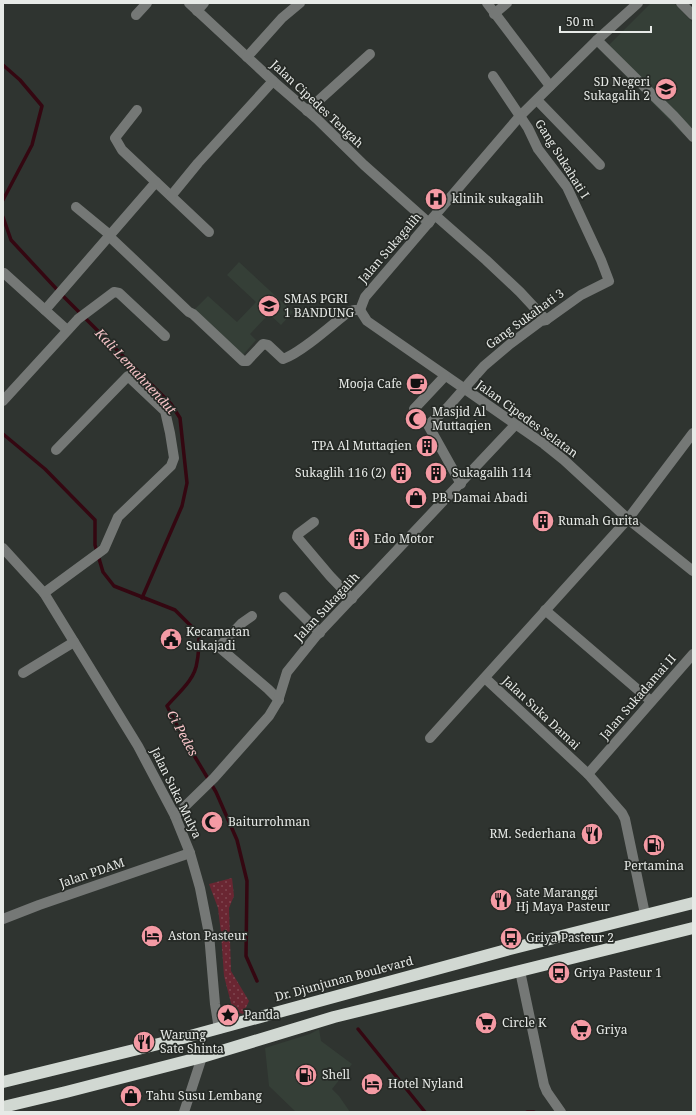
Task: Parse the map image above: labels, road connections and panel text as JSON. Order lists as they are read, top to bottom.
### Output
{
  "streets": {
    "highway": ["Dr. Djunjunan Boulevard"],
    "street": [
      "Jalan Cipedes Tengah",
      "Gang Sukahati I",
      "Jalan Sukagalih",
      "Gang Sukahati 3",
      "Jalan Cipedes Selatan",
      "Jalan Sukadamai II",
      "Jalan Suka Damai",
      "Jalan Suka Mulya",
      "Jalan PDAM"
    ]
  },
  "crossings": [
    ["Jalan Cipedes Tengah", "Jalan Sukagalih"],
    ["Jalan Cipedes Tengah", "Gang Sukahati 3"],
    ["Gang Sukahati I", "Jalan Sukagalih"],
    ["Gang Sukahati I", "Gang Sukahati 3"],
    ["Jalan Sukagalih", "Gang Sukahati 3"],
    ["Jalan Sukagalih", "Jalan Cipedes Selatan"],
    ["Jalan Sukagalih", "Jalan Suka Mulya"],
    ["Gang Sukahati 3", "Jalan Cipedes Selatan"],
    ["Jalan Cipedes Selatan", "Jalan Suka Damai"],
    ["Jalan Sukadamai II", "Jalan Suka Damai"],
    ["Jalan Suka Damai", "Dr. Djunjunan Boulevard"],
    ["Jalan Suka Mulya", "Jalan PDAM"],
    ["Jalan Suka Mulya", "Dr. Djunjunan Boulevard"]
  ],
  "water": ["Kali Lemahnendut", "Ci Pedes"],
  "places": {
    "school or university": ["SD Negeri Sukagalih 2", "SMAS PGRI 1 BANDUNG"],
    "hospital": ["klinik sukagalih"],
    "cafe": ["Mooja Cafe"],
    "mosque": ["Masjid Al Muttaqien", "Baiturrohman"],
    "building": [
      "TPA Al Muttaqien",
      "Sukaglih 116 (2)",
      "Sukagalih 114",
      "Rumah Gurita",
      "Edo Motor"
    ],
    "shop": ["PB. Damai Abadi", "Tahu Susu Lembang"],
    "public building": ["Kecamatan Sukajadi"],
    "restaurant": ["RM. Sederhana", "Sate Maranggi Hj Maya Pasteur", "Warung Sate Shinta"],
    "fuel station": ["Pertamina", "Shell"],
    "hotel": ["Aston Pasteur", "Hotel Nyland"],
    "bus stop": ["Griya Pasteur 2", "Griya Pasteur 1"],
    "place": ["Panda"],
    "supermarket": ["Circle K", "Griya"]
  },
  "scale_bar": "50 m"
}
